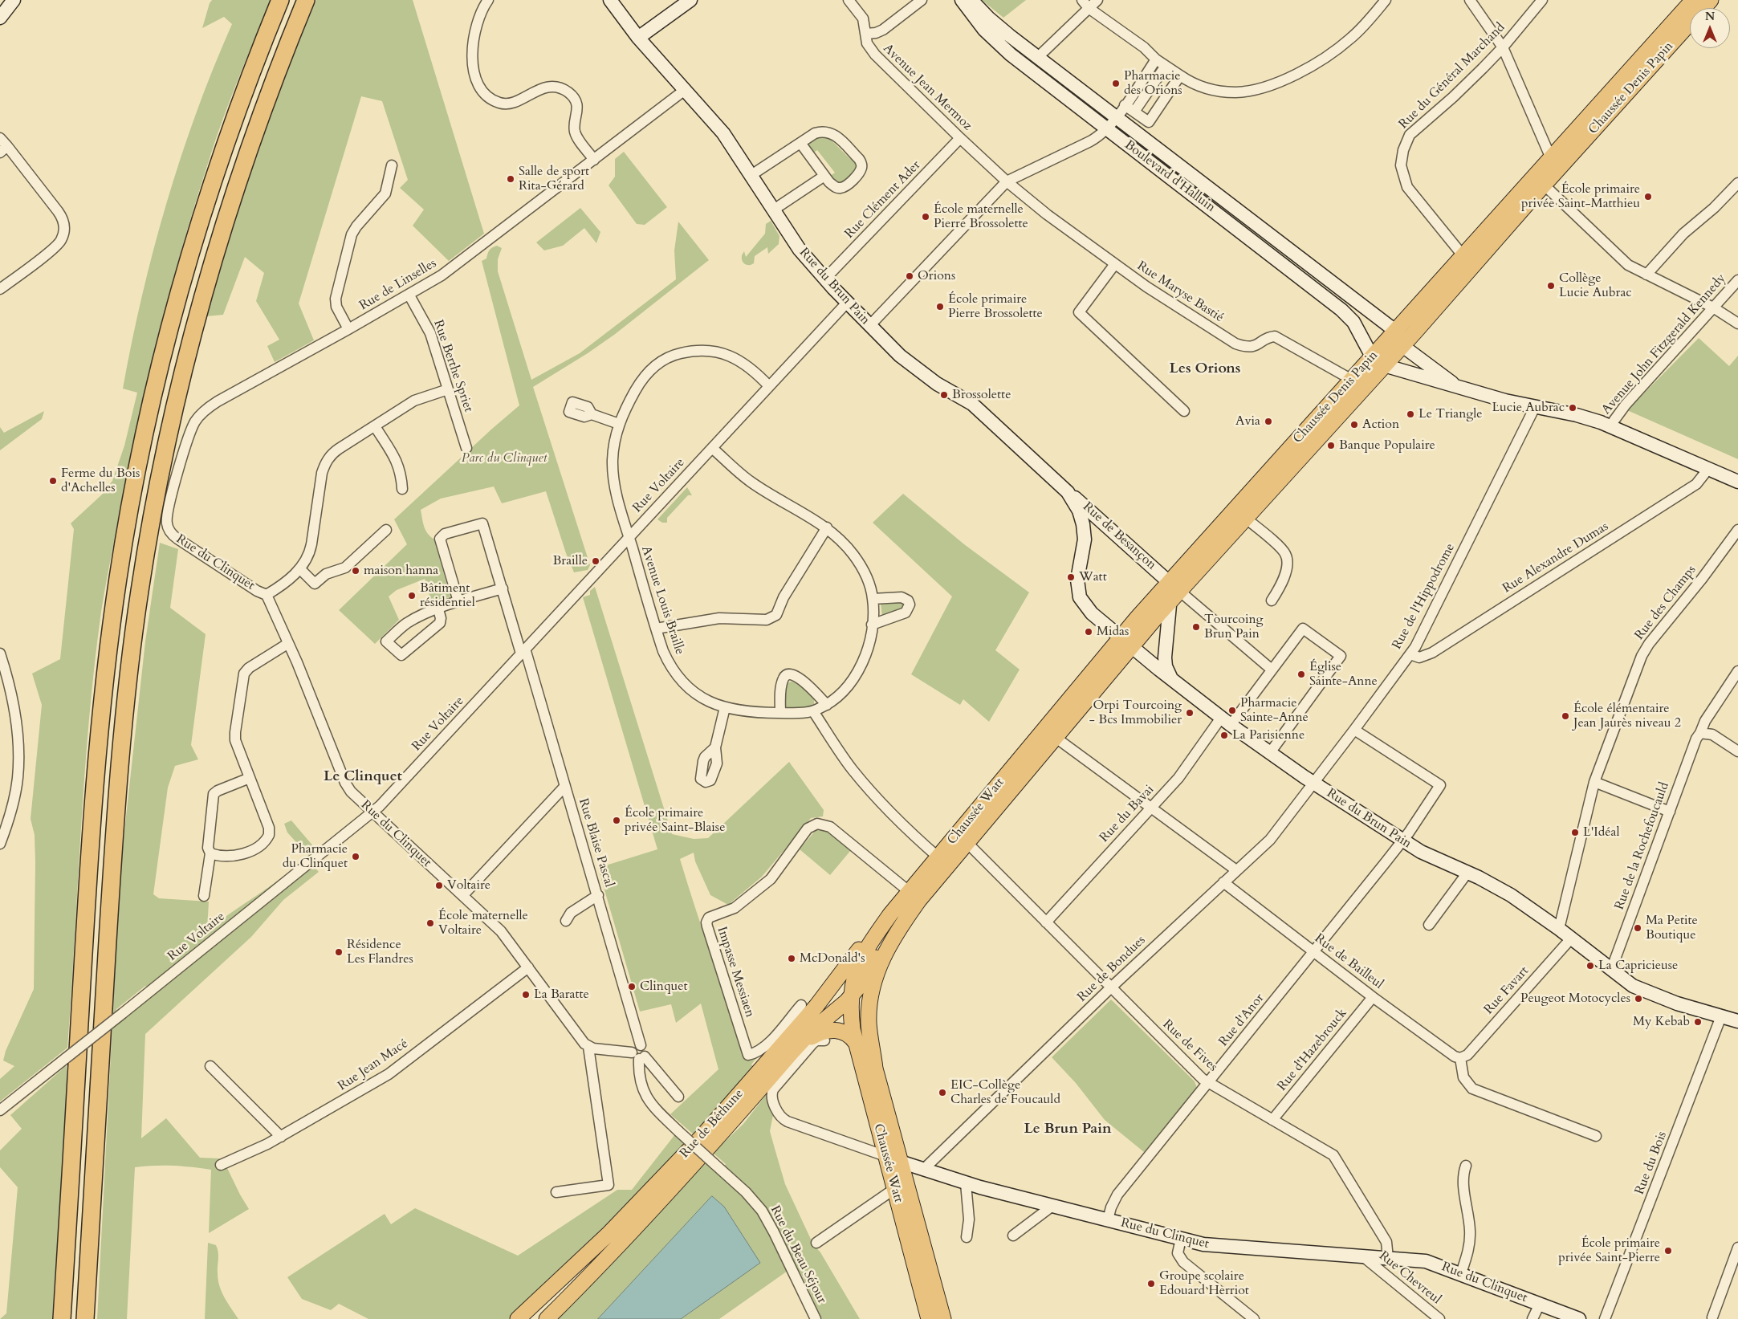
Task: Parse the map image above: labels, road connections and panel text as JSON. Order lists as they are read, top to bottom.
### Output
{
  "streets": {
    "main road": [
      "Chaussée Denis Papin",
      "Boulevard d'Halluin",
      "Rue du Brun Pain",
      "Rue de Besançon",
      "Rue du Clinquet",
      "Chaussée Watt",
      "Rue de Béthune"
    ],
    "street": [
      "Rue du Général Marchand",
      "Avenue Jean Mermoz",
      "Rue Clément Ader",
      "Rue de Linselles",
      "Rue Maryse Bastié",
      "Avenue John Fitzgerald Kennedy",
      "Rue Berthe Spriet",
      "Rue Voltaire",
      "Rue Alexandre Dumas",
      "Rue de l'Hippodrome",
      "Avenue Louis Braille",
      "Rue des Champs",
      "Rue du Bavai",
      "Rue Blaise Pascal",
      "Rue de la Rochefoucauld",
      "Rue de Bailleul",
      "Rue de Bondues",
      "Impasse Messiaen",
      "Rue Favart",
      "Rue d'Anor",
      "Rue de Fives",
      "Rue d'Hazebrouck",
      "Rue Jean Macé",
      "Rue du Bois",
      "Rue du Beau Séjour",
      "Rue Chevreul"
    ]
  },
  "crossings": [
    ["Rue du Général Marchand", "Chaussée Denis Papin"],
    ["Avenue Jean Mermoz", "Rue Clément Ader"],
    ["Avenue Jean Mermoz", "Rue Maryse Bastié"],
    ["Chaussée Denis Papin", "Boulevard d'Halluin"],
    ["Chaussée Denis Papin", "Rue du Brun Pain"],
    ["Chaussée Denis Papin", "Rue Maryse Bastié"],
    ["Chaussée Denis Papin", "Rue de Besançon"],
    ["Chaussée Denis Papin", "Chaussée Watt"],
    ["Rue Clément Ader", "Rue du Brun Pain"],
    ["Rue de Linselles", "Rue du Brun Pain"],
    ["Rue de Linselles", "Rue Berthe Spriet"],
    ["Rue de Linselles", "Rue du Clinquet"],
    ["Rue du Brun Pain", "Rue Voltaire"],
    ["Rue du Brun Pain", "Rue de Besançon"],
    ["Rue du Brun Pain", "Rue de l'Hippodrome"],
    ["Rue du Brun Pain", "Rue des Champs"],
    ["Rue du Brun Pain", "Chaussée Watt"],
    ["Rue du Brun Pain", "Rue du Bavai"],
    ["Rue du Brun Pain", "Rue de la Rochefoucauld"],
    ["Rue du Brun Pain", "Rue de Bondues"],
    ["Rue du Brun Pain", "Rue Favart"],
    ["Rue du Brun Pain", "Rue d'Anor"],
    ["Rue du Brun Pain", "Rue du Bois"],
    ["Rue Voltaire", "Rue du Clinquet"],
    ["Rue Voltaire", "Avenue Louis Braille"],
    ["Rue Voltaire", "Rue Blaise Pascal"],
    ["Rue de Besançon", "Rue du Bavai"],
    ["Rue Alexandre Dumas", "Rue de l'Hippodrome"],
    ["Rue du Clinquet", "Chaussée Watt"],
    ["Rue du Clinquet", "Rue de Bondues"],
    ["Rue du Clinquet", "Rue d'Anor"],
    ["Rue du Clinquet", "Rue de Fives"],
    ["Rue du Clinquet", "Rue Jean Macé"],
    ["Rue du Clinquet", "Rue Chevreul"],
    ["Rue de l'Hippodrome", "Rue de Bondues"],
    ["Rue de l'Hippodrome", "Rue d'Anor"],
    ["Chaussée Watt", "Impasse Messiaen"],
    ["Chaussée Watt", "Rue de Fives"],
    ["Chaussée Watt", "Rue de Béthune"],
    ["Rue du Bavai", "Rue de Fives"],
    ["Rue Blaise Pascal", "Rue du Beau Séjour"],
    ["Rue de Bailleul", "Rue de Bondues"],
    ["Rue de Bailleul", "Rue Favart"],
    ["Rue de Bailleul", "Rue d'Anor"],
    ["Rue de Bailleul", "Rue d'Hazebrouck"],
    ["Rue de Bondues", "Rue de Fives"],
    ["Rue d'Anor", "Rue de Fives"],
    ["Rue de Fives", "Rue d'Hazebrouck"]
  ],
  "districts": ["Les Orions", "Le Clinquet", "Le Brun Pain"],
  "parks": ["Parc du Clinquet"],
  "places": [
    "Pharmacie des Orions",
    "Salle de sport Rita-Gérard",
    "École primaire privée Saint-Matthieu",
    "École maternelle Pierre Brossolette",
    "Orions",
    "Collège Lucie Aubrac",
    "École primaire Pierre Brossolette",
    "Brossolette",
    "Lucie Aubrac",
    "Le Triangle",
    "Avia",
    "Action",
    "Banque Populaire",
    "Ferme du Bois d'Achelles",
    "Braille",
    "maison hanna",
    "Watt",
    "Bâtiment résidentiel",
    "Tourcoing Brun Pain",
    "Midas",
    "Église Sainte-Anne",
    "Pharmacie Sainte-Anne",
    "Orpi Tourcoing - Bcs Immobilier",
    "École élémentaire Jean Jaurès niveau 2",
    "La Parisienne",
    "École primaire privée Saint-Blaise",
    "L'Idéal",
    "Pharmacie du Clinquet",
    "Voltaire",
    "École maternelle Voltaire",
    "Ma Petite Boutique",
    "Résidence Les Flandres",
    "McDonald's",
    "La Capricieuse",
    "Clinquet",
    "La Baratte",
    "Peugeot Motocycles",
    "My Kebab",
    "EIC-Collège Charles de Foucauld",
    "École primaire privée Saint-Pierre",
    "Groupe scolaire Edouard Herriot"
  ],
  "north": "top"
}
